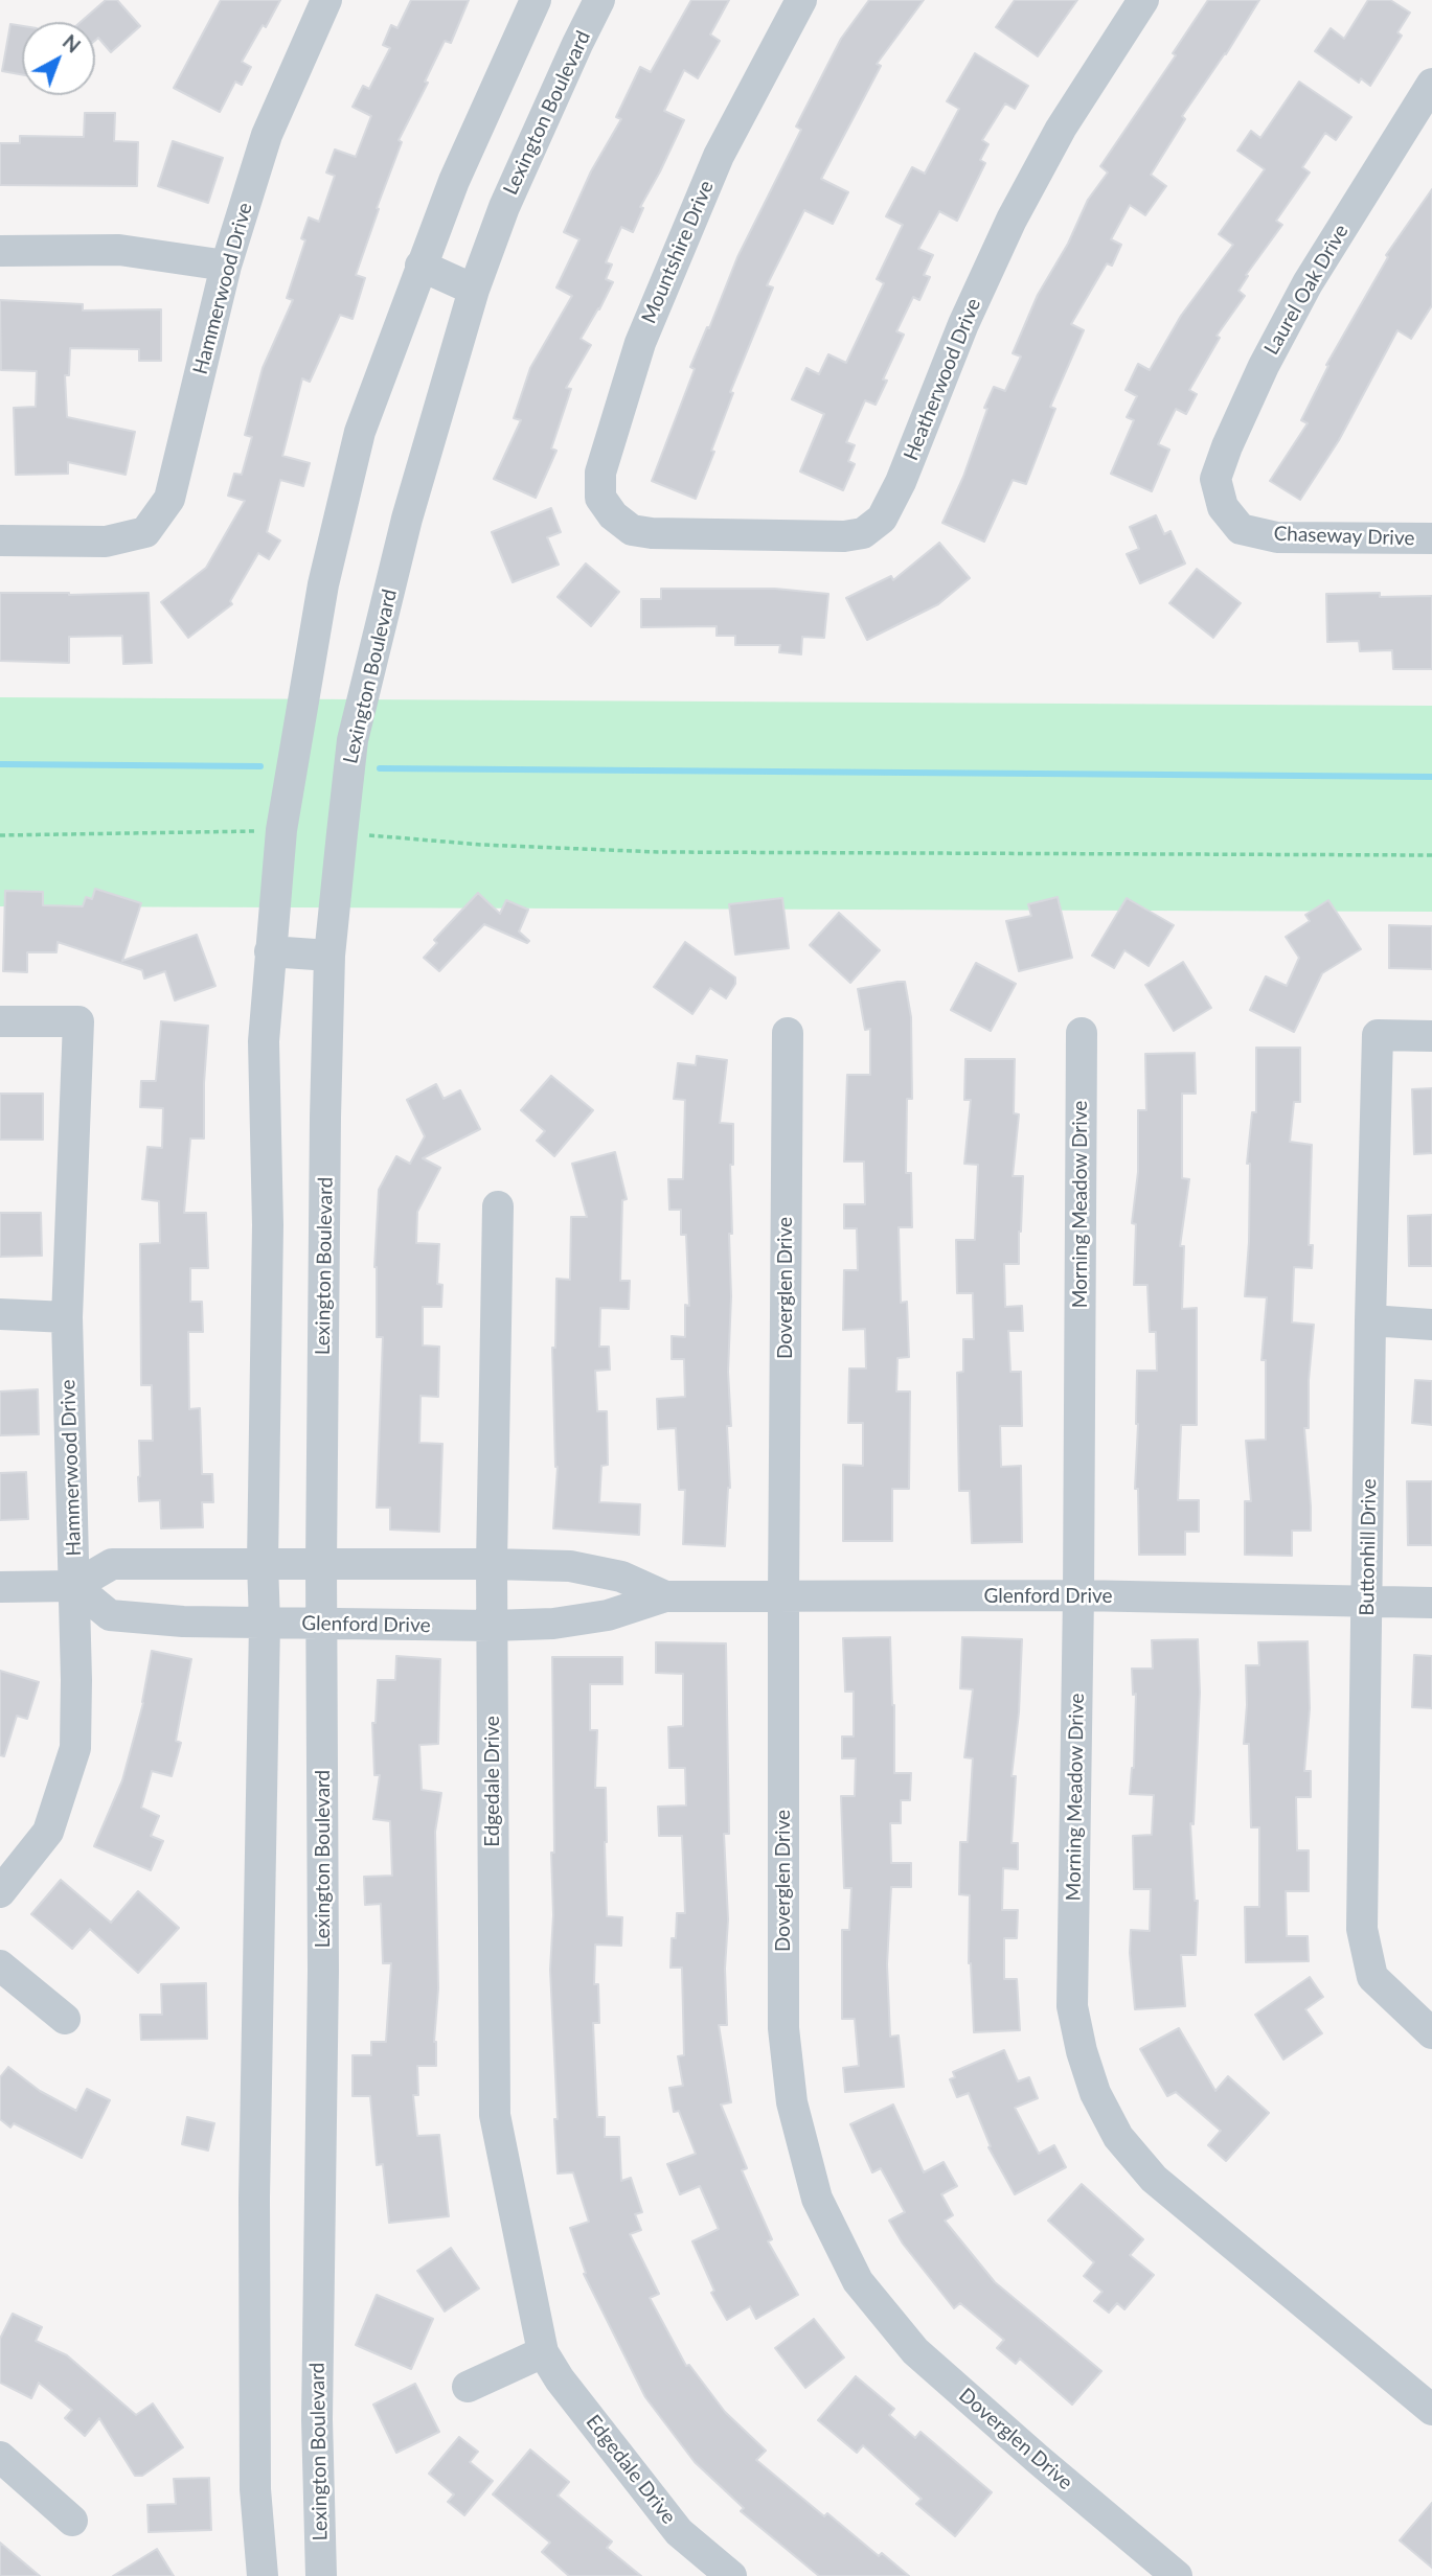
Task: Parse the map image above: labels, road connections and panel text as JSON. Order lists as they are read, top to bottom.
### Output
{
  "streets": {
    "street": [
      "Lexington Boulevard",
      "Mountshire Drive",
      "Hammerwood Drive",
      "Laurel Oak Drive",
      "Heatherwood Drive",
      "Chaseway Drive",
      "Morning Meadow Drive",
      "Doverglen Drive",
      "Buttonhill Drive",
      "Glenford Drive",
      "Edgedale Drive"
    ]
  },
  "crossings": [
    ["Lexington Boulevard", "Glenford Drive"],
    ["Mountshire Drive", "Heatherwood Drive"],
    ["Hammerwood Drive", "Glenford Drive"],
    ["Laurel Oak Drive", "Chaseway Drive"],
    ["Morning Meadow Drive", "Glenford Drive"],
    ["Doverglen Drive", "Glenford Drive"],
    ["Buttonhill Drive", "Glenford Drive"],
    ["Glenford Drive", "Edgedale Drive"]
  ],
  "north": "top right"
}
